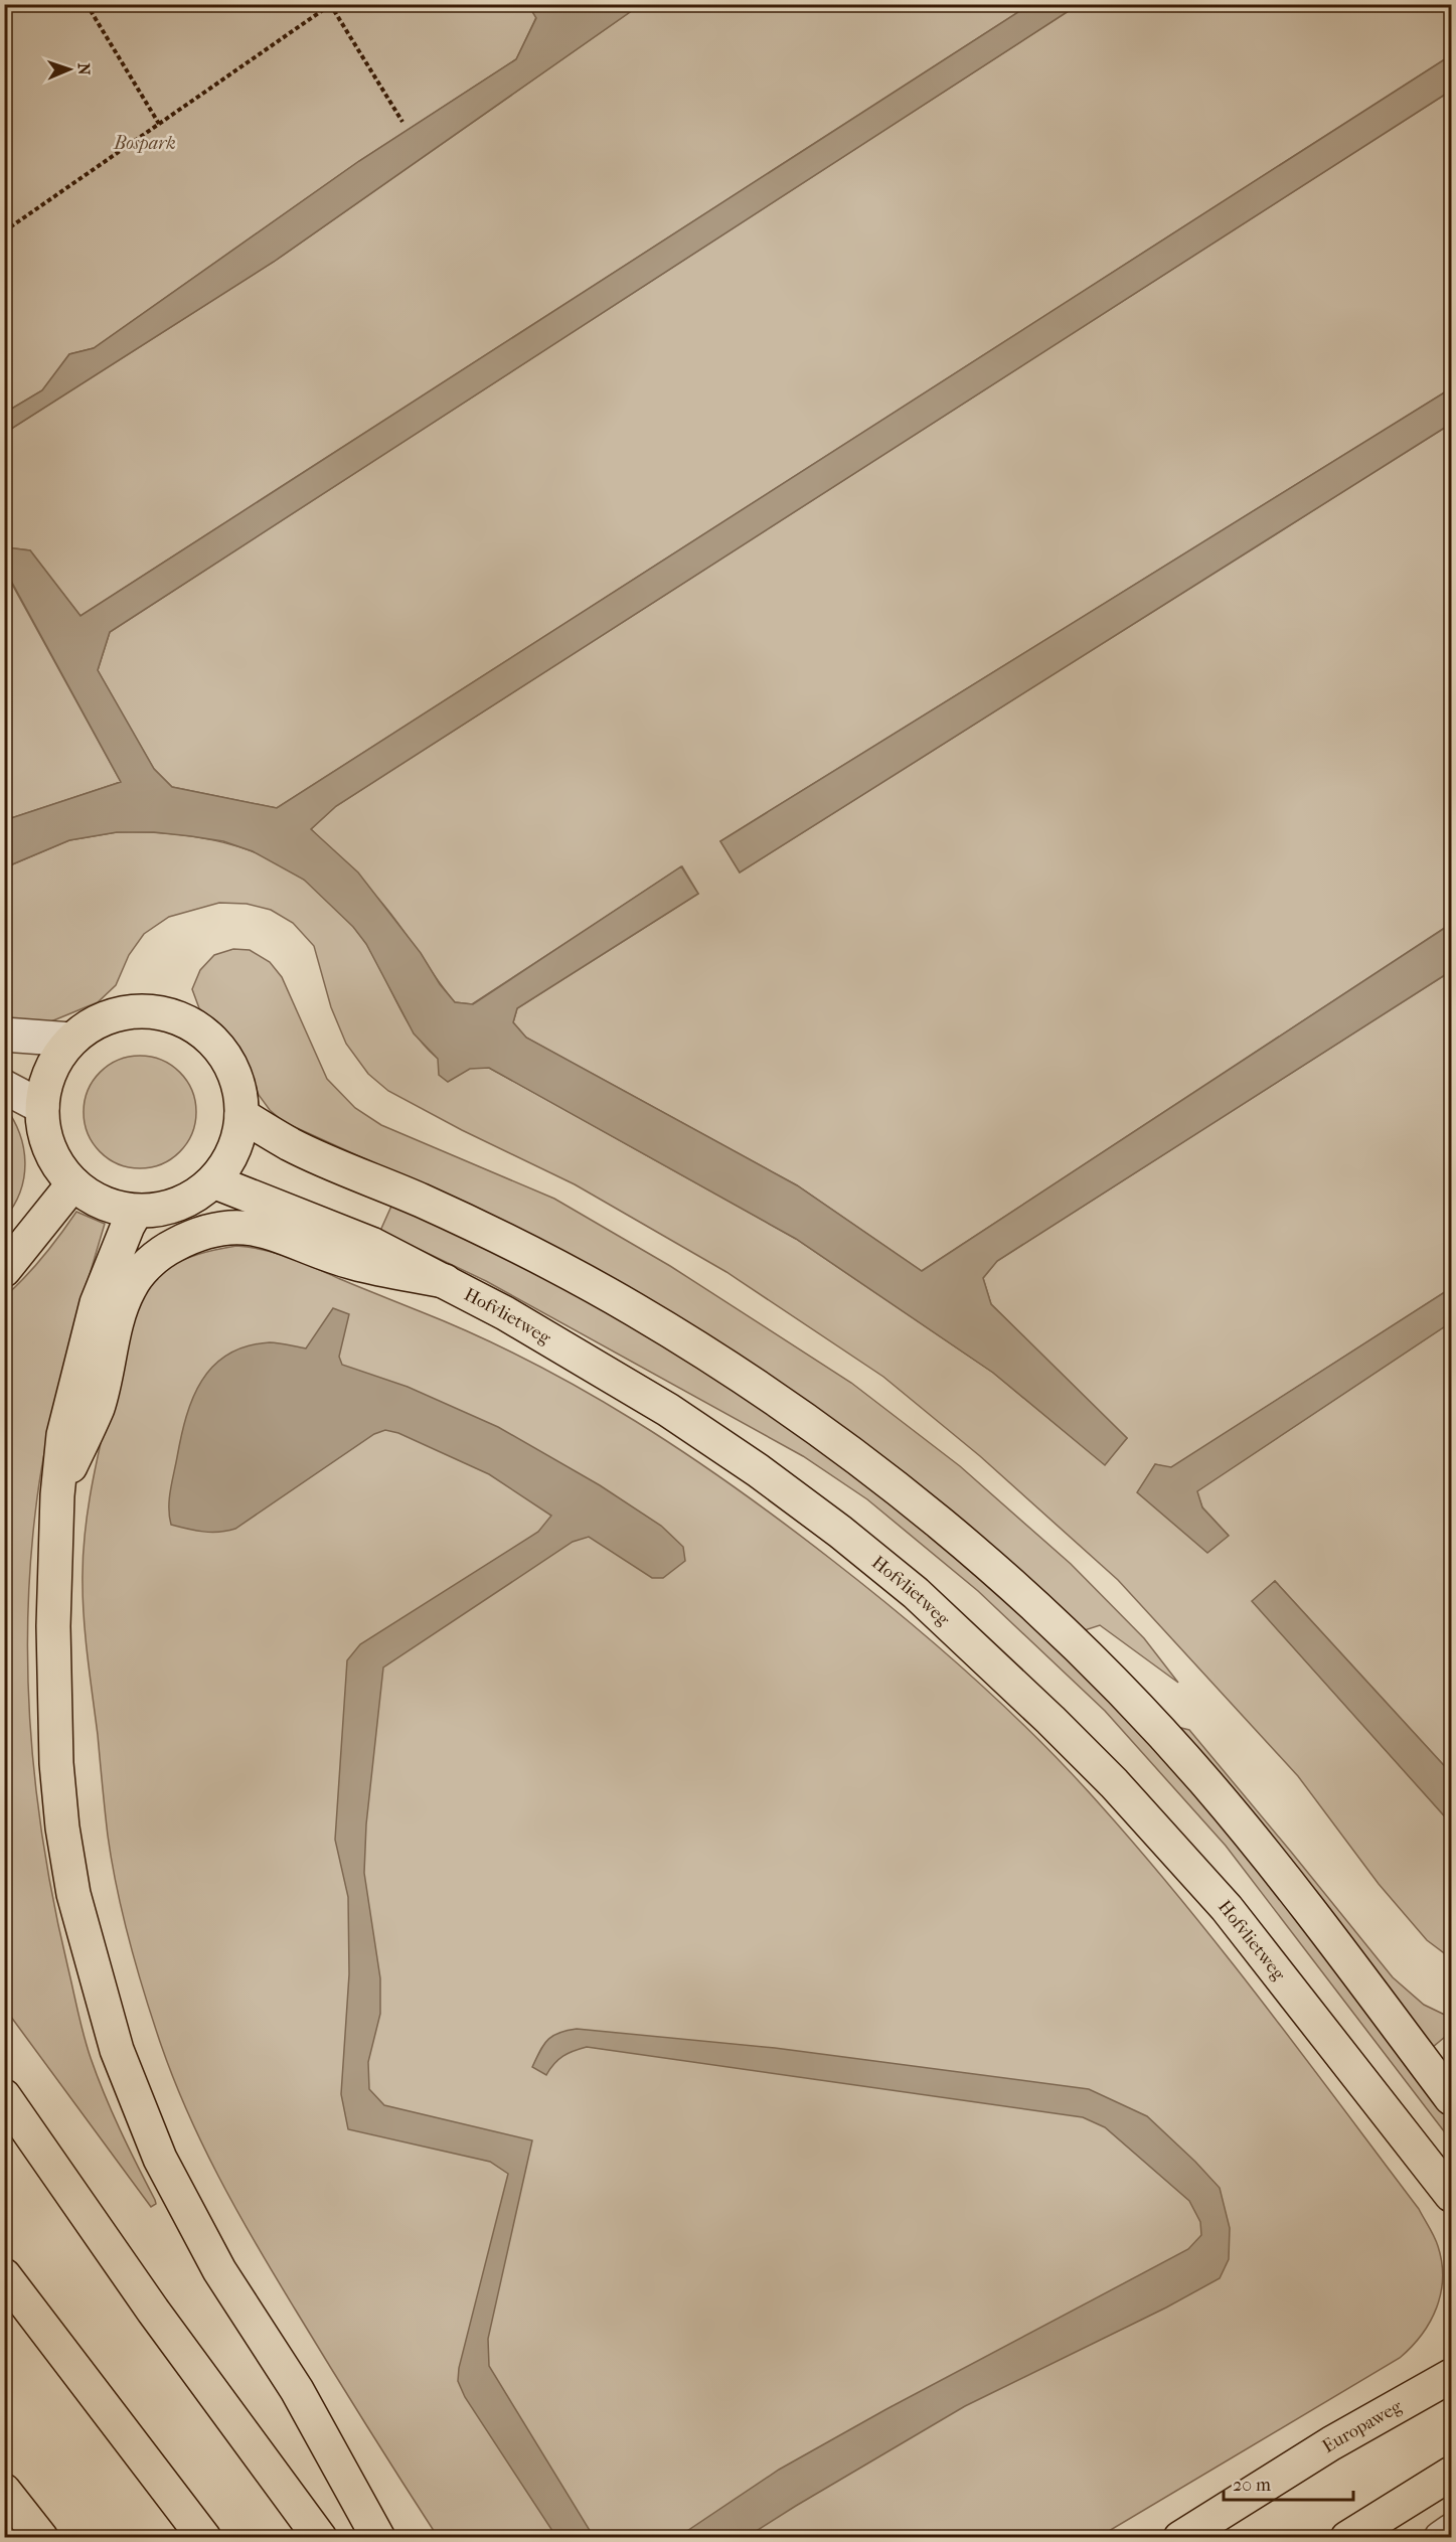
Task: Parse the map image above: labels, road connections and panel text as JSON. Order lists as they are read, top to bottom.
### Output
{
  "streets": {
    "main road": ["Hofvlietweg", "Europaweg"]
  },
  "parks": ["Bospark"],
  "scale_bar": "20 m",
  "north": "right"
}
